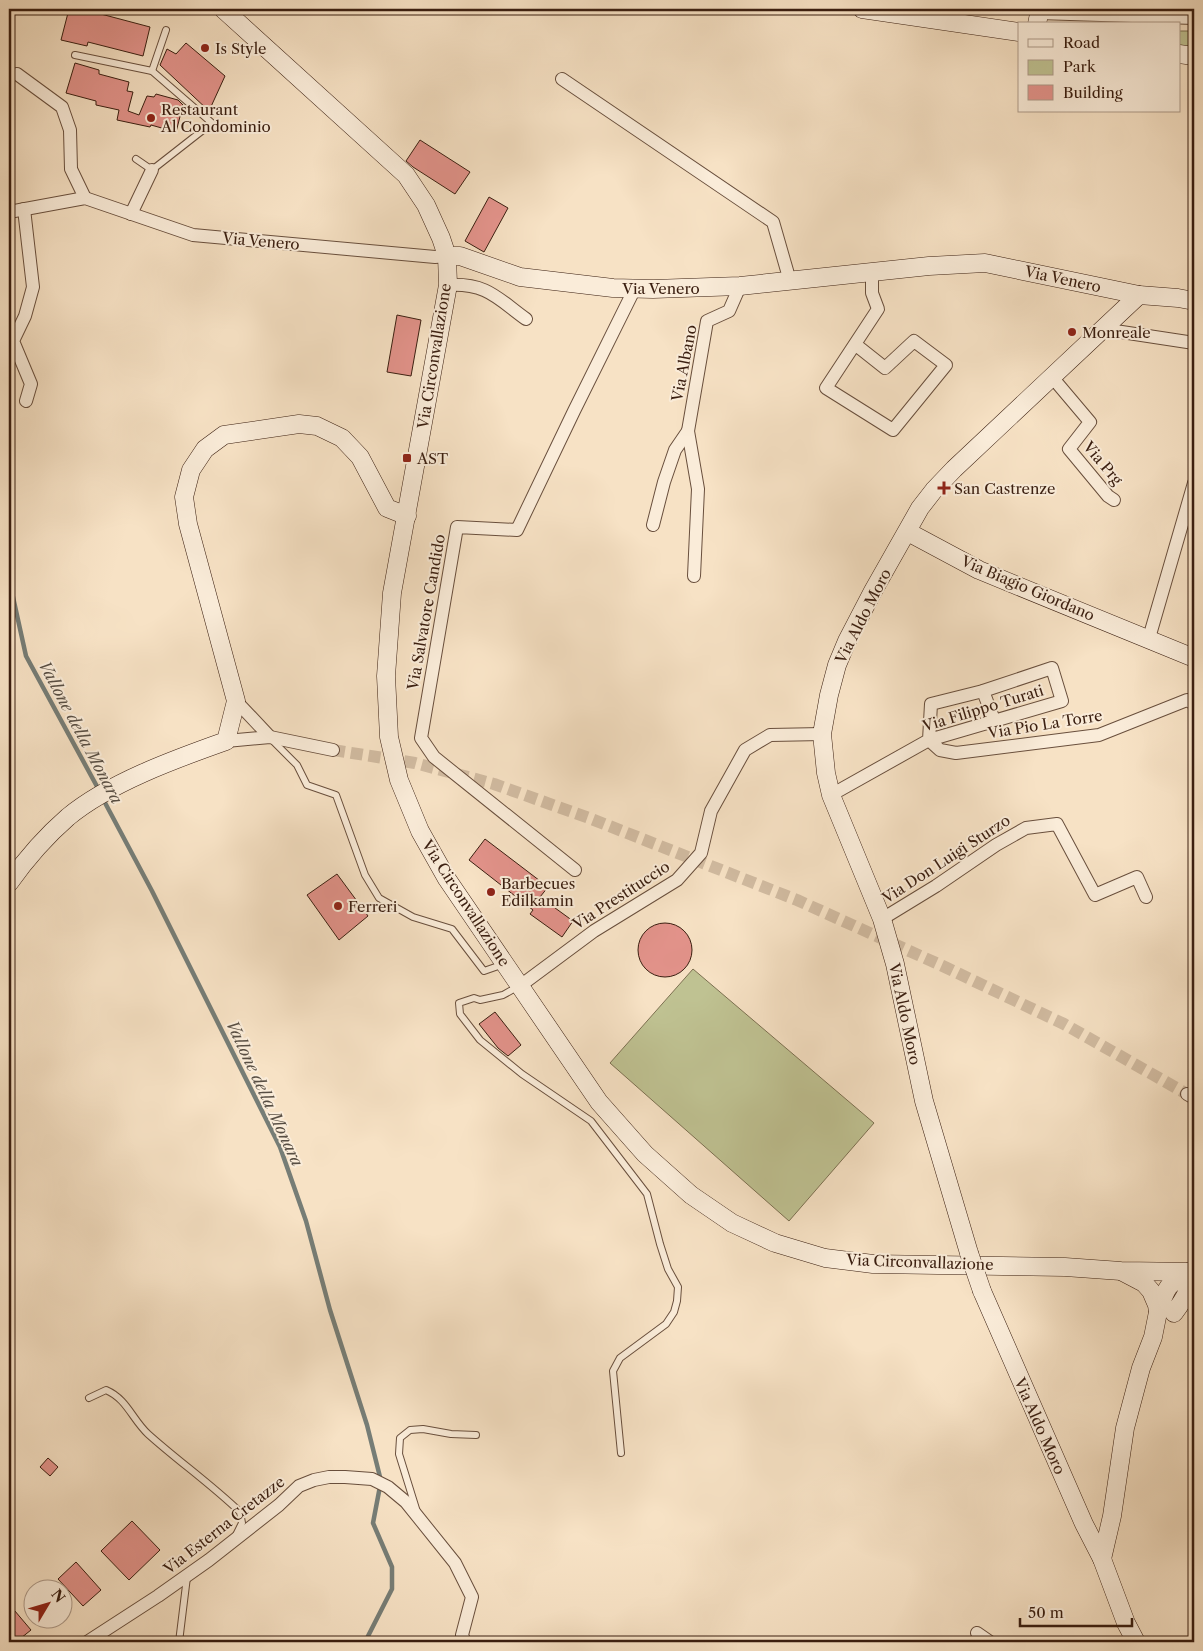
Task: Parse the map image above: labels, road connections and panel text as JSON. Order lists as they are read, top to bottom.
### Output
{
  "streets": {
    "street": [
      "Via Venero",
      "Via Circonvallazione",
      "Via Albano",
      "Via Prg",
      "Via Biagio Giordano",
      "Via Salvatore Candido",
      "Via Aldo Moro",
      "Via Filippo Turati",
      "Via Pio La Torre",
      "Via Don Luigi Sturzo",
      "Via Prestituccio",
      "Via Esterna Cretazze"
    ]
  },
  "crossings": [
    ["Via Venero", "Via Circonvallazione"],
    ["Via Venero", "Via Albano"],
    ["Via Venero", "Via Salvatore Candido"],
    ["Via Venero", "Via Aldo Moro"],
    ["Via Circonvallazione", "Via Prestituccio"],
    ["Via Prg", "Via Aldo Moro"],
    ["Via Biagio Giordano", "Via Aldo Moro"],
    ["Via Aldo Moro", "Via Filippo Turati"],
    ["Via Aldo Moro", "Via Don Luigi Sturzo"],
    ["Via Aldo Moro", "Via Prestituccio"],
    ["Via Filippo Turati", "Via Pio La Torre"]
  ],
  "water": ["Vallone della Monara"],
  "places": {
    "other": [
      "Is Style",
      "Restaurant Al Condominio",
      "Monreale",
      "Barbecues Edilkamin",
      "Ferreri"
    ],
    "transit": ["AST"],
    "health": ["San Castrenze"]
  },
  "legend": ["Road", "Park", "Building"],
  "scale_bar": "50 m",
  "north": "top right"
}
